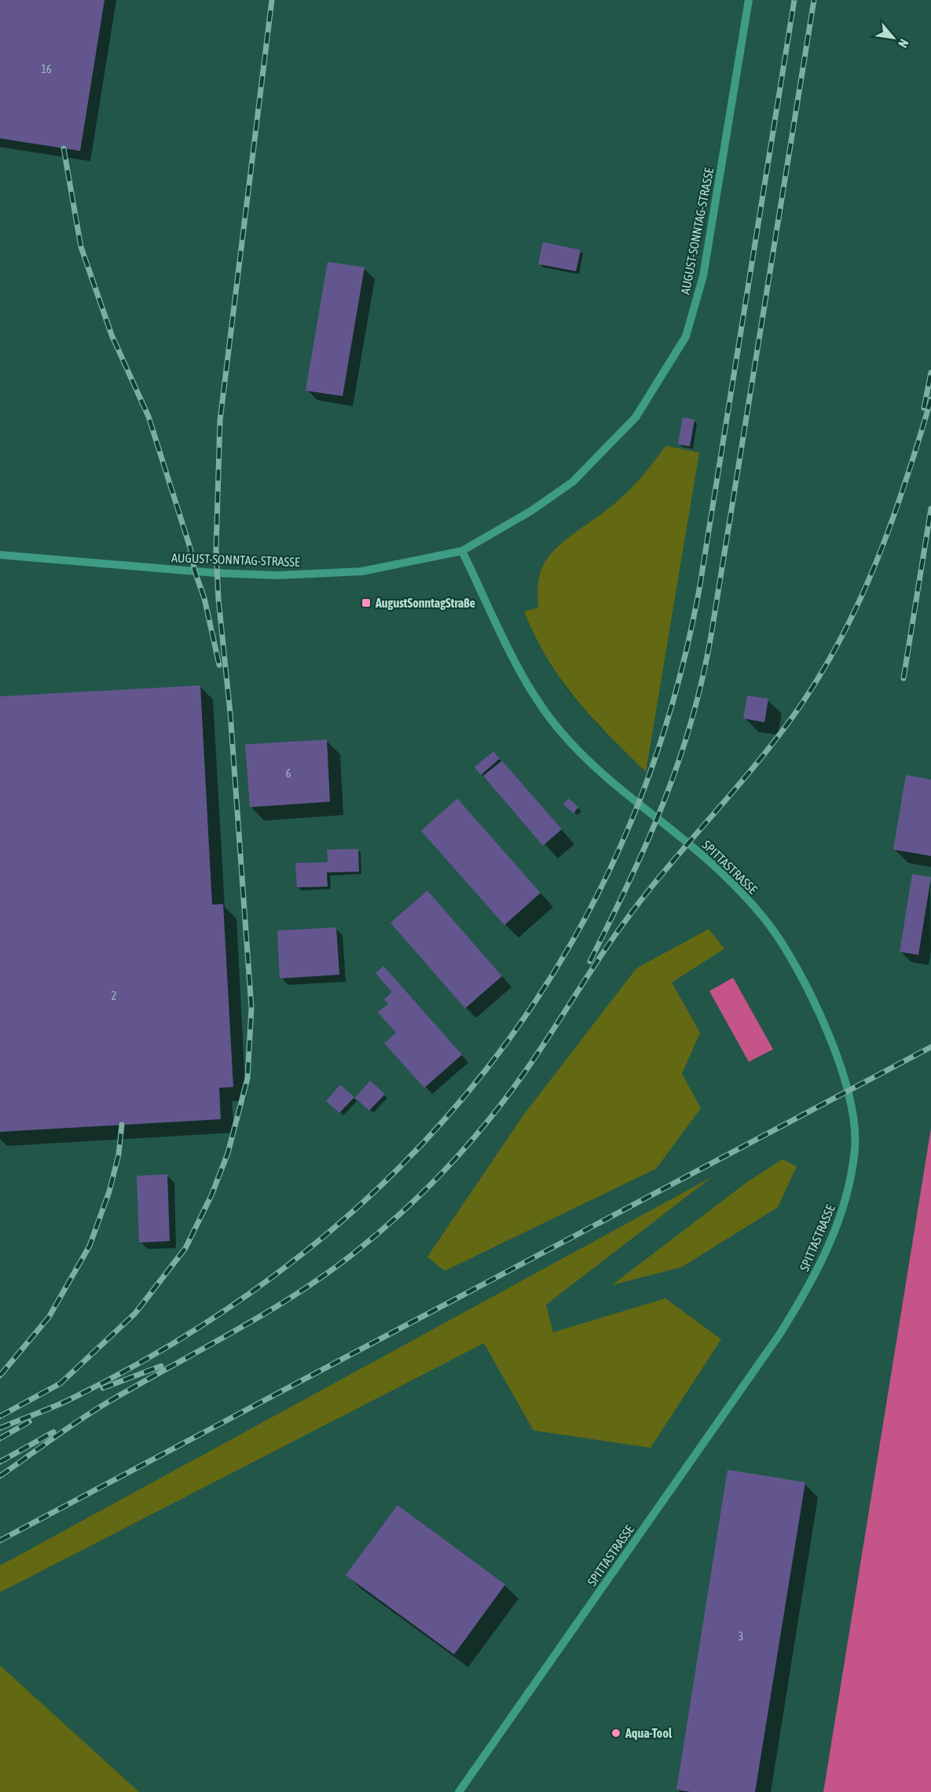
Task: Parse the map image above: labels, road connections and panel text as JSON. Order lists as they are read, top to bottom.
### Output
{
  "streets": {
    "street": ["AUGUST-SONNTAG-STRASSE", "SPITTASTRASSE"]
  },
  "crossings": [
    ["AUGUST-SONNTAG-STRASSE", "SPITTASTRASSE"]
  ],
  "places": {
    "transit": ["AugustSonntagStraße"],
    "other": ["Aqua-Tool"]
  },
  "house_numbers": [
    "16",
    "6",
    "2",
    "3"
  ],
  "north": "bottom right"
}
